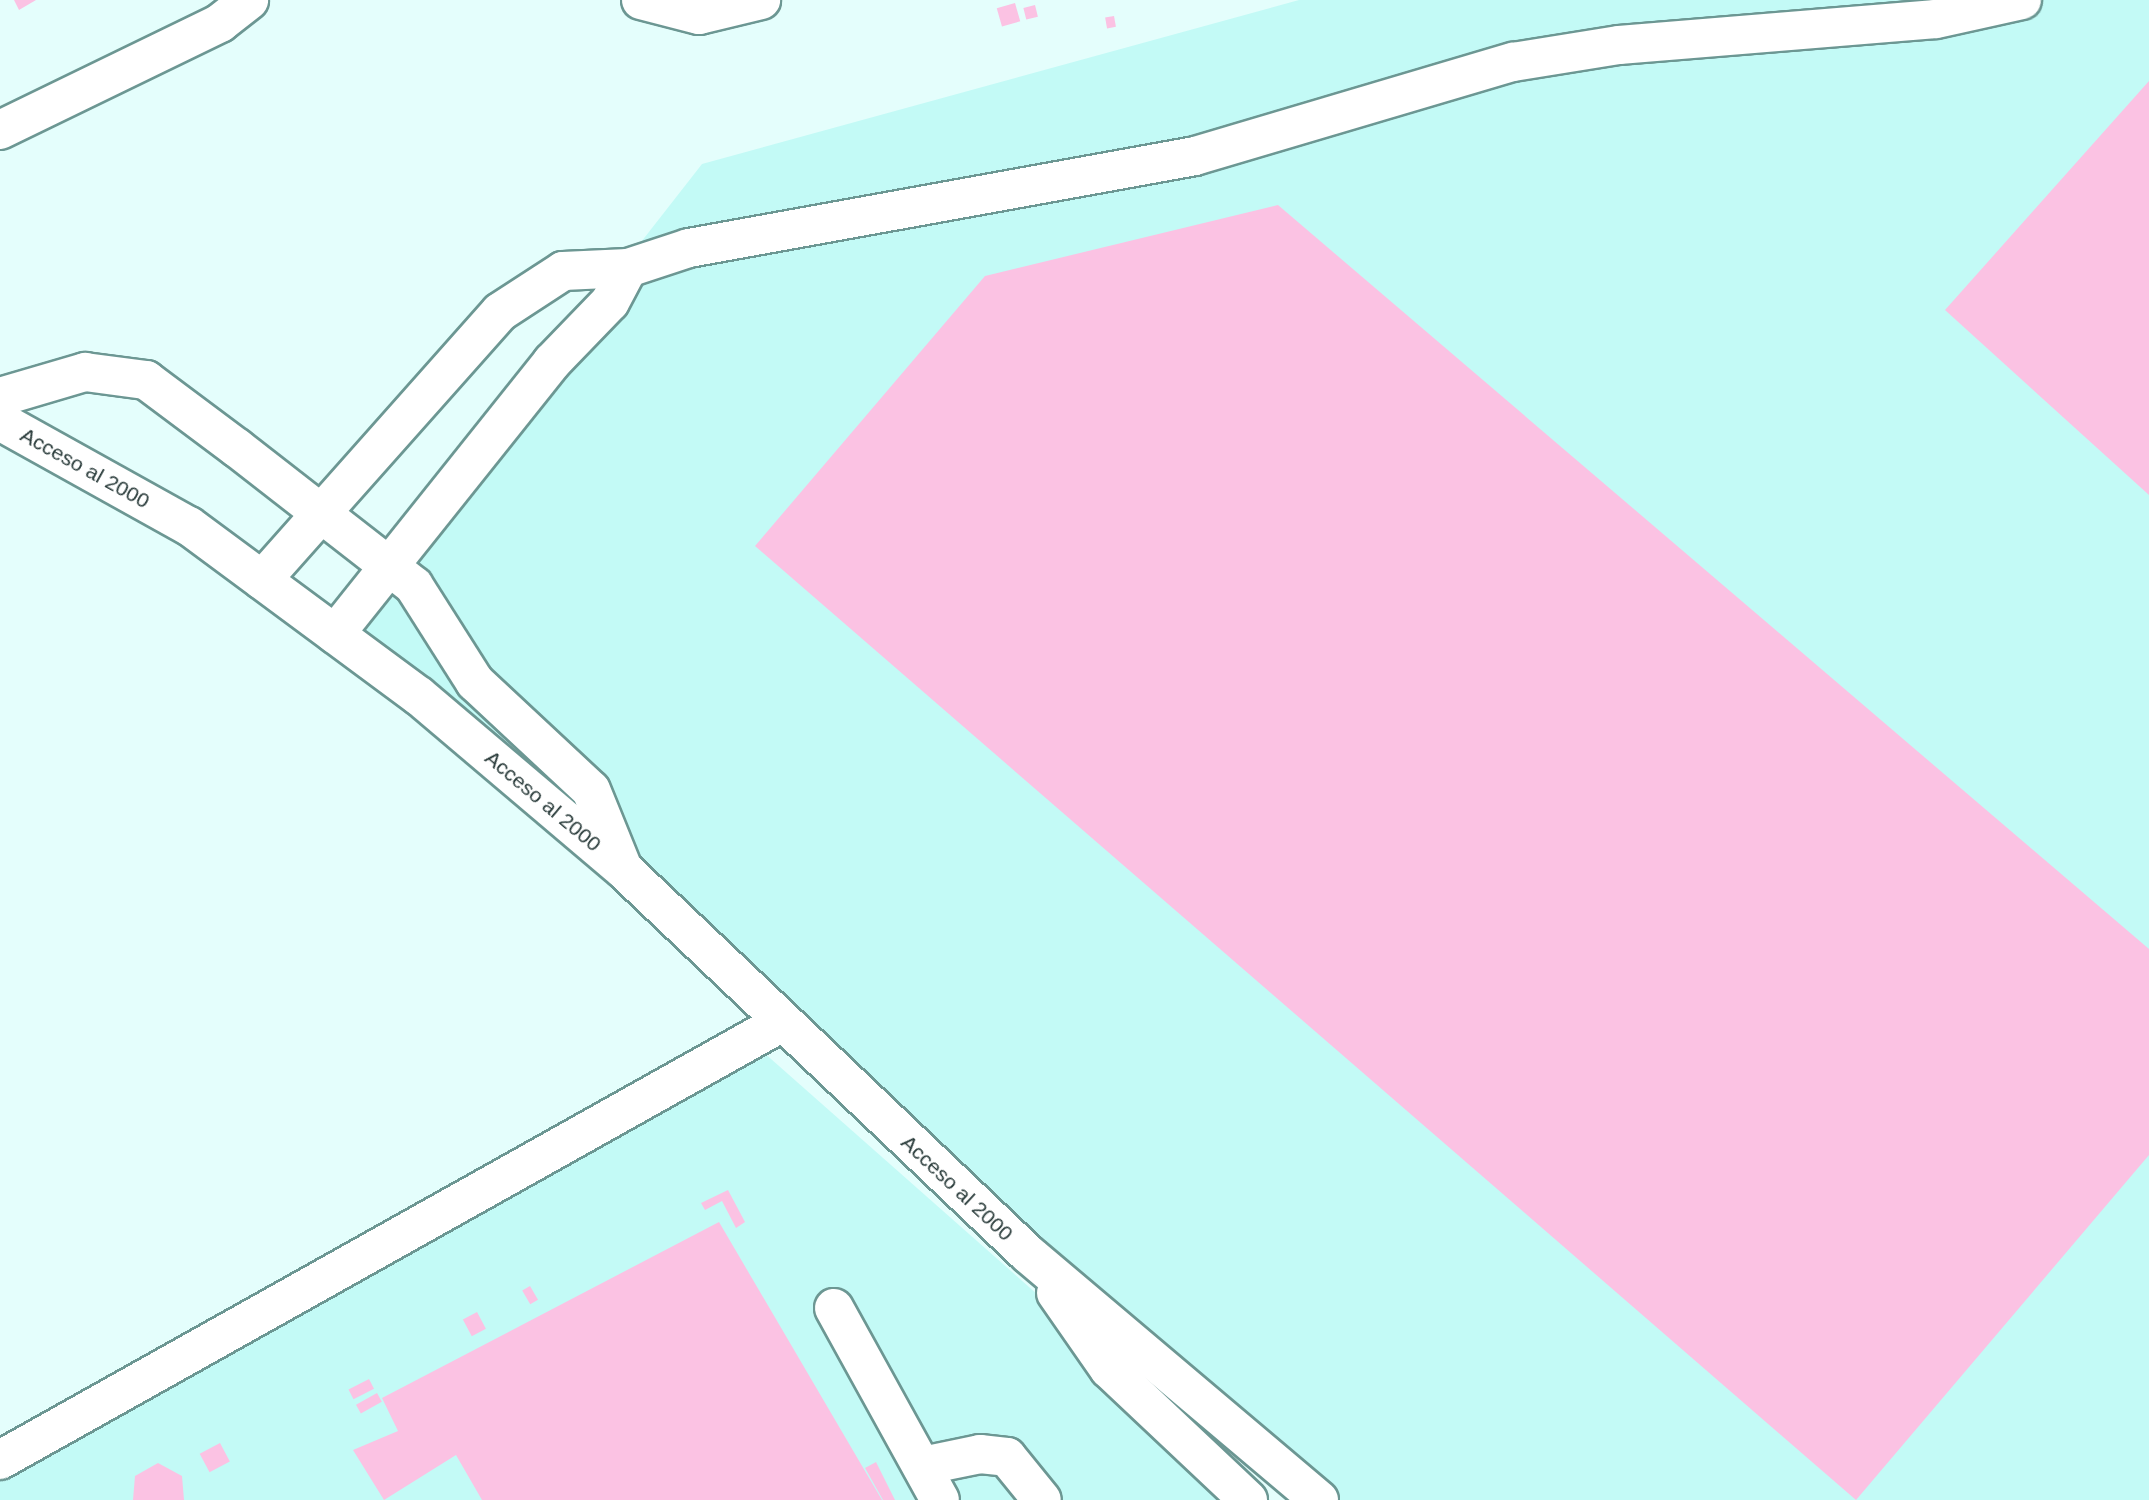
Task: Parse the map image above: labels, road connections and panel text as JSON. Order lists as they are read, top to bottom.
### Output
{
  "streets": {
    "street": ["Acceso al 2000"]
  }
}
